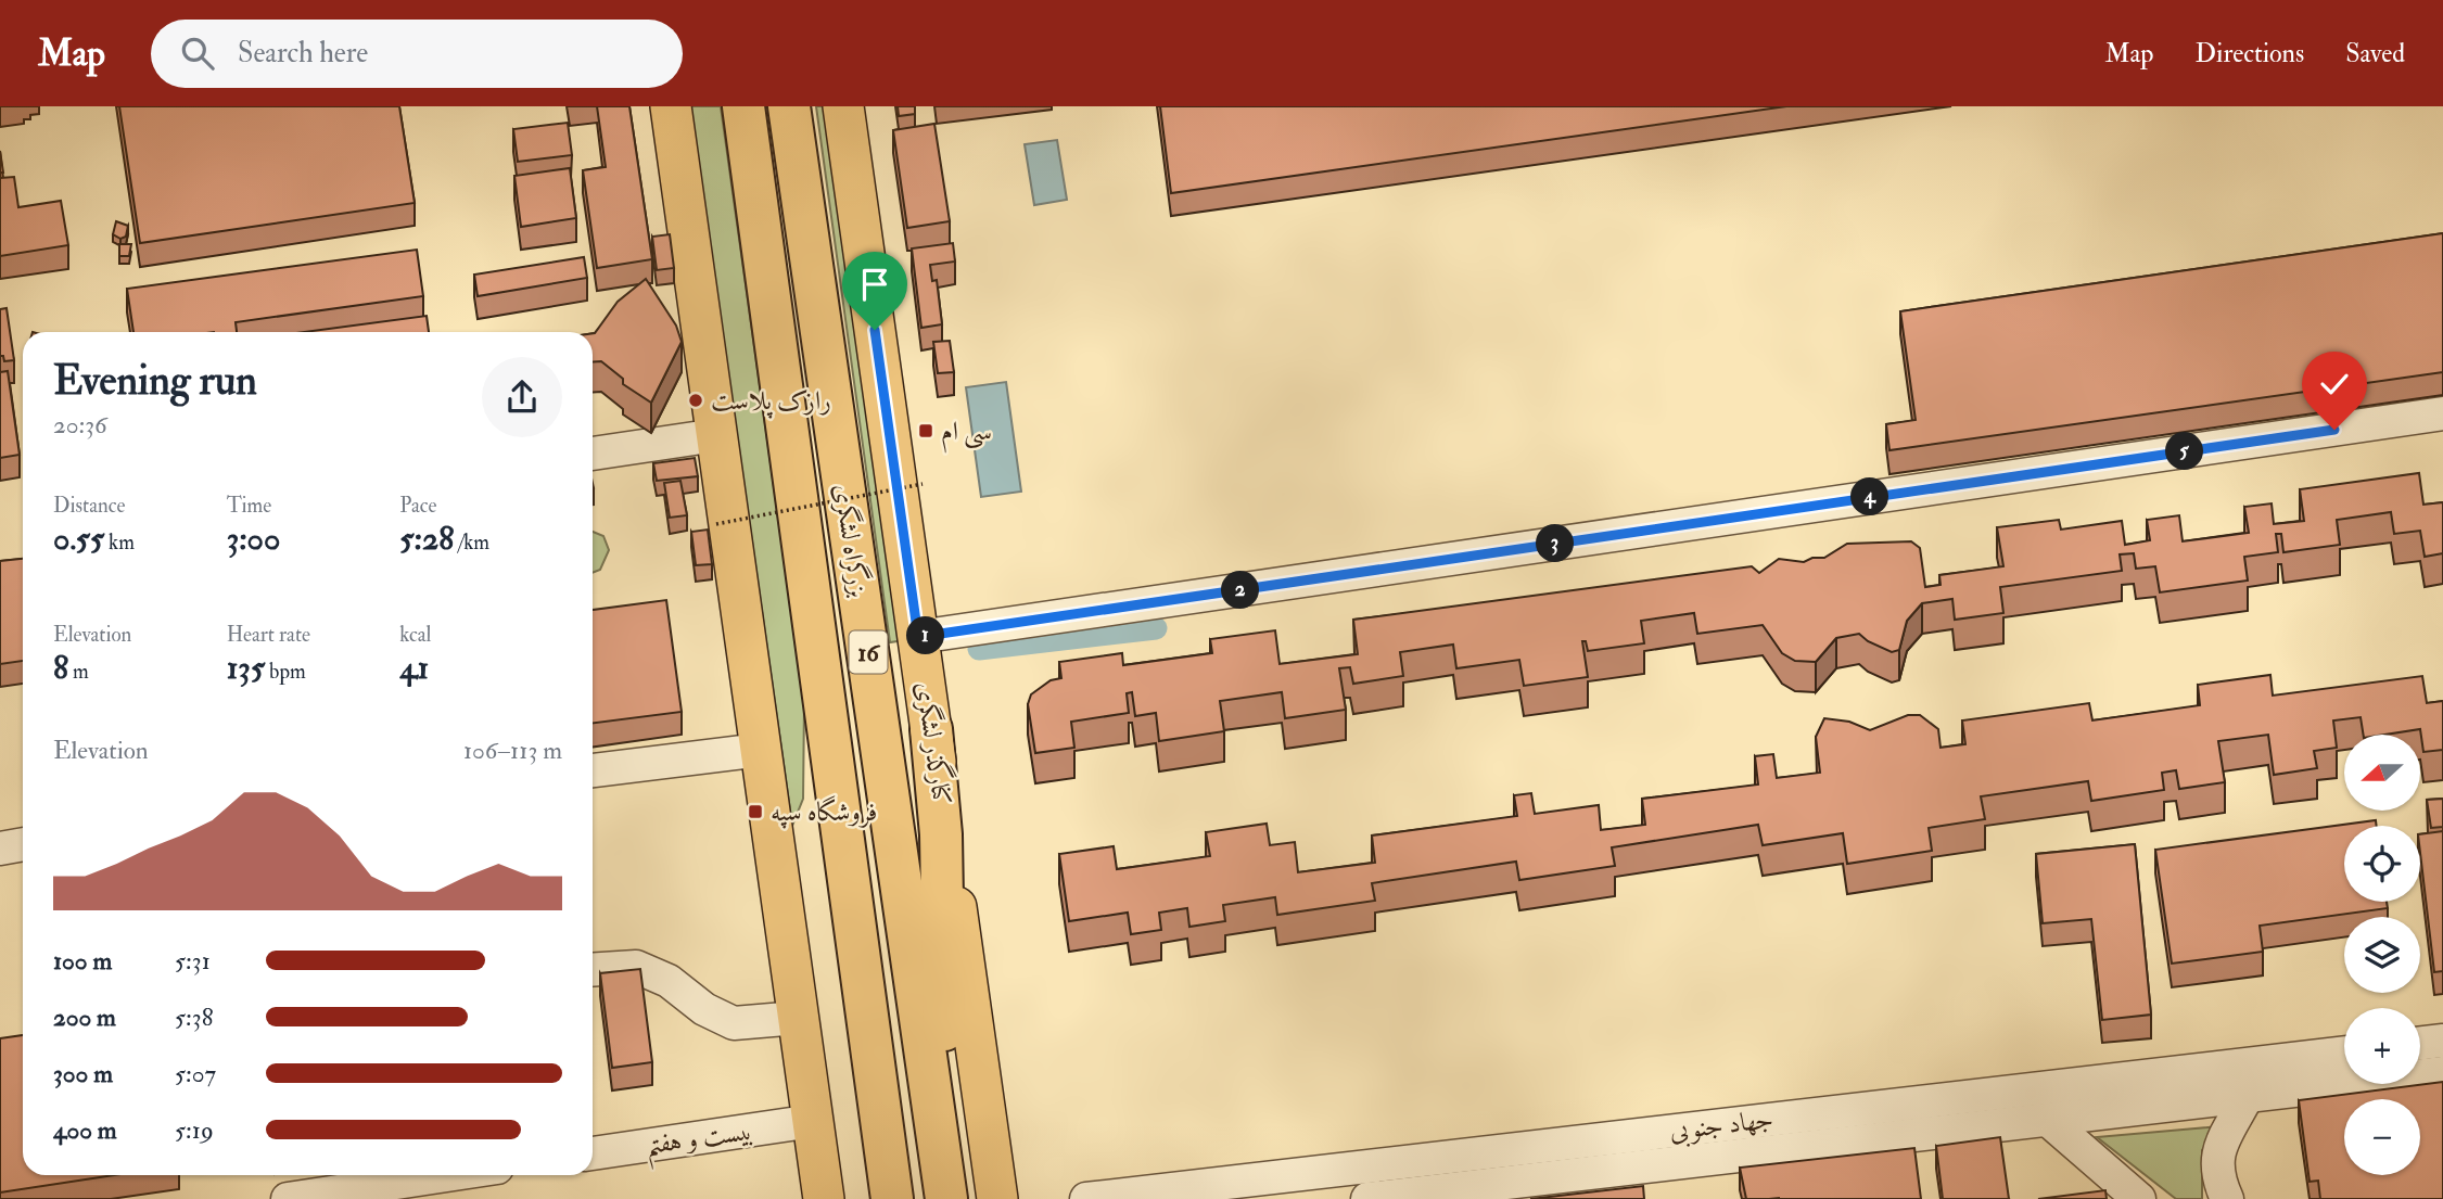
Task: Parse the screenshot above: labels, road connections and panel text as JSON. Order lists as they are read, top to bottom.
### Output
{
  "streets": {
    "highway": ["بزرگراه لشگری", "16"],
    "main road": ["کنارگذر لشگری"],
    "street": ["جهاد جنوبی", "بیست و هفتم"]
  },
  "places": {
    "other": ["رازک پلاست"],
    "transit": ["سی ام", "فروشگاه سپه"]
  },
  "north": "left",
  "page": {
    "header": "Map",
    "search": "Search here",
    "nav": ["Map", "Directions", "Saved"],
    "heading": ["Evening run", "20:36"],
    "pins": [
      "5",
      "4",
      "3",
      "2",
      "1"
    ],
    "stats": [
      ["Distance", "0.55 km"],
      ["Time", "3:00"],
      ["Pace", "5:28 /km"],
      ["Elevation", "8 m"],
      ["Heart rate", "135 bpm"],
      ["kcal", "41"]
    ],
    "chart": ["Elevation", "106–113 m"],
    "map_buttons": ["+", "−"],
    "list": [
      {
        "name": "100 m",
        "note": "5:31"
      },
      {
        "name": "200 m",
        "note": "5:38"
      },
      {
        "name": "300 m",
        "note": "5:07"
      },
      {
        "name": "400 m",
        "note": "5:19"
      }
    ]
  }
}
